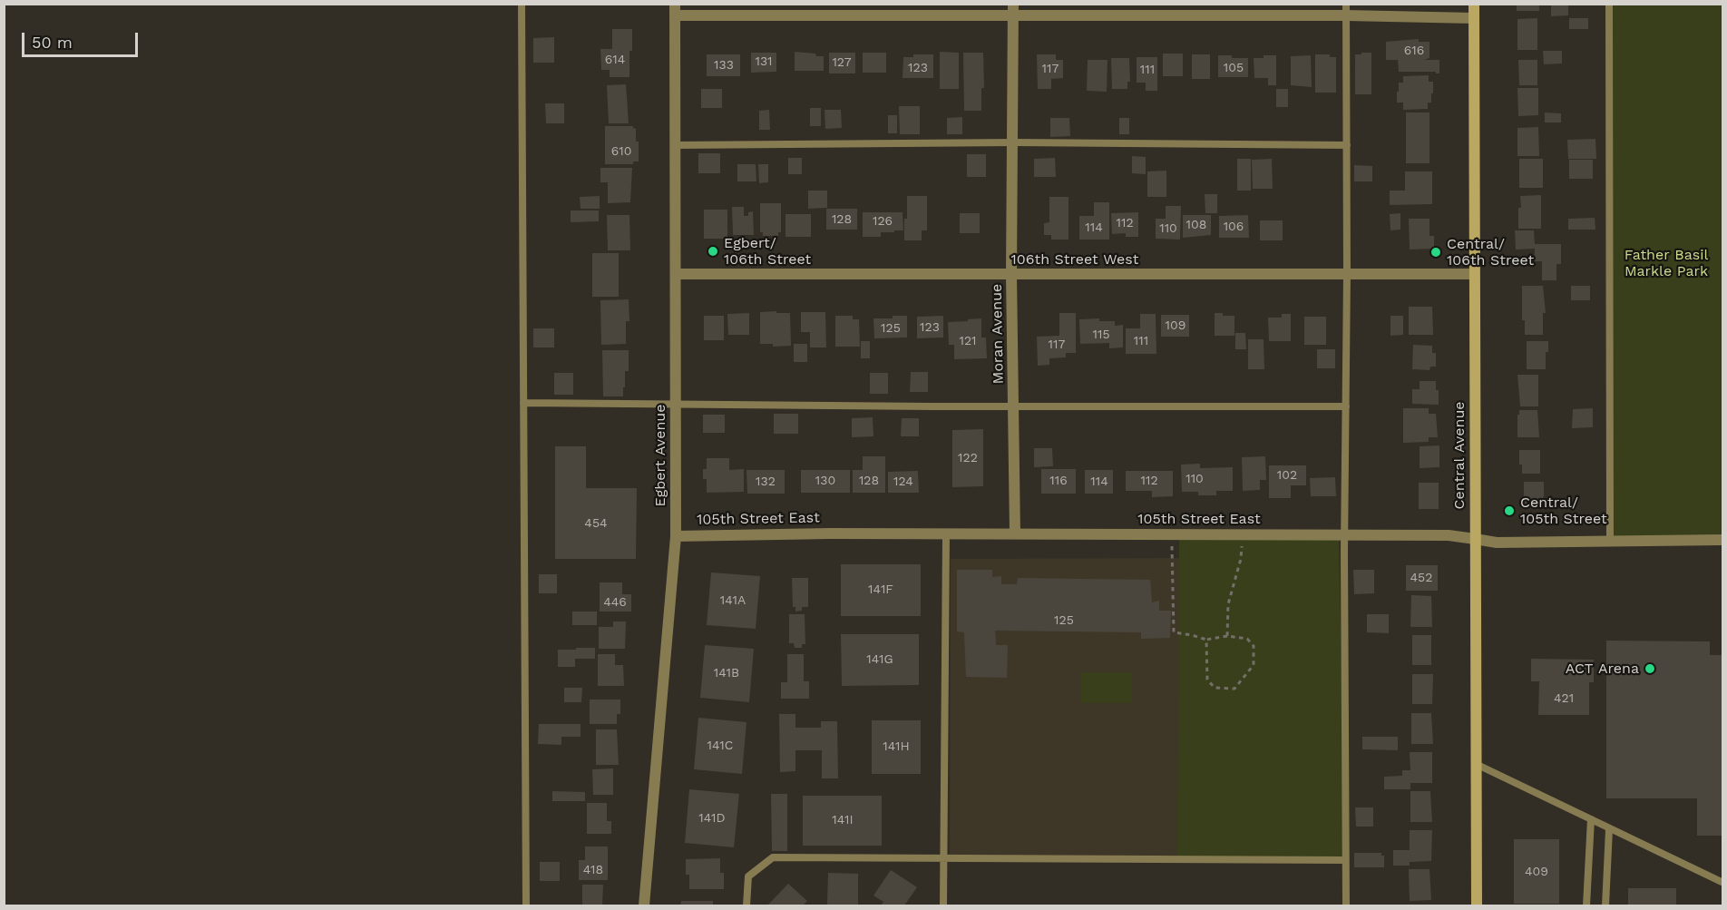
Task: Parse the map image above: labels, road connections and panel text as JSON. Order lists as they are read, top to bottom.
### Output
{
  "streets": {
    "main road": ["Central Avenue"],
    "street": [
      "106th Street West",
      "Moran Avenue",
      "Egbert Avenue",
      "105th Street East"
    ]
  },
  "crossings": [
    ["106th Street West", "Moran Avenue"],
    ["106th Street West", "Egbert Avenue"],
    ["106th Street West", "Central Avenue"],
    ["Moran Avenue", "105th Street East"],
    ["Egbert Avenue", "105th Street East"],
    ["Central Avenue", "105th Street East"]
  ],
  "parks": ["Father Basil Markle Park"],
  "places": [
    "Egbert/ 106th Street",
    "Central/ 106th Street",
    "Central/ 105th Street",
    "ACT Arena"
  ],
  "house_numbers": [
    "616",
    "614",
    "131",
    "127",
    "133",
    "123",
    "105",
    "117",
    "111",
    "610",
    "128",
    "126",
    "112",
    "108",
    "106",
    "114",
    "110",
    "109",
    "123",
    "125",
    "115",
    "121",
    "111",
    "117",
    "122",
    "102",
    "110",
    "130",
    "128",
    "116",
    "112",
    "132",
    "124",
    "114",
    "454",
    "452",
    "141F",
    "141A",
    "446",
    "125",
    "141G",
    "141B",
    "421",
    "141C",
    "141H",
    "141D",
    "141I",
    "418",
    "409"
  ],
  "scale_bar": "50 m"
}
